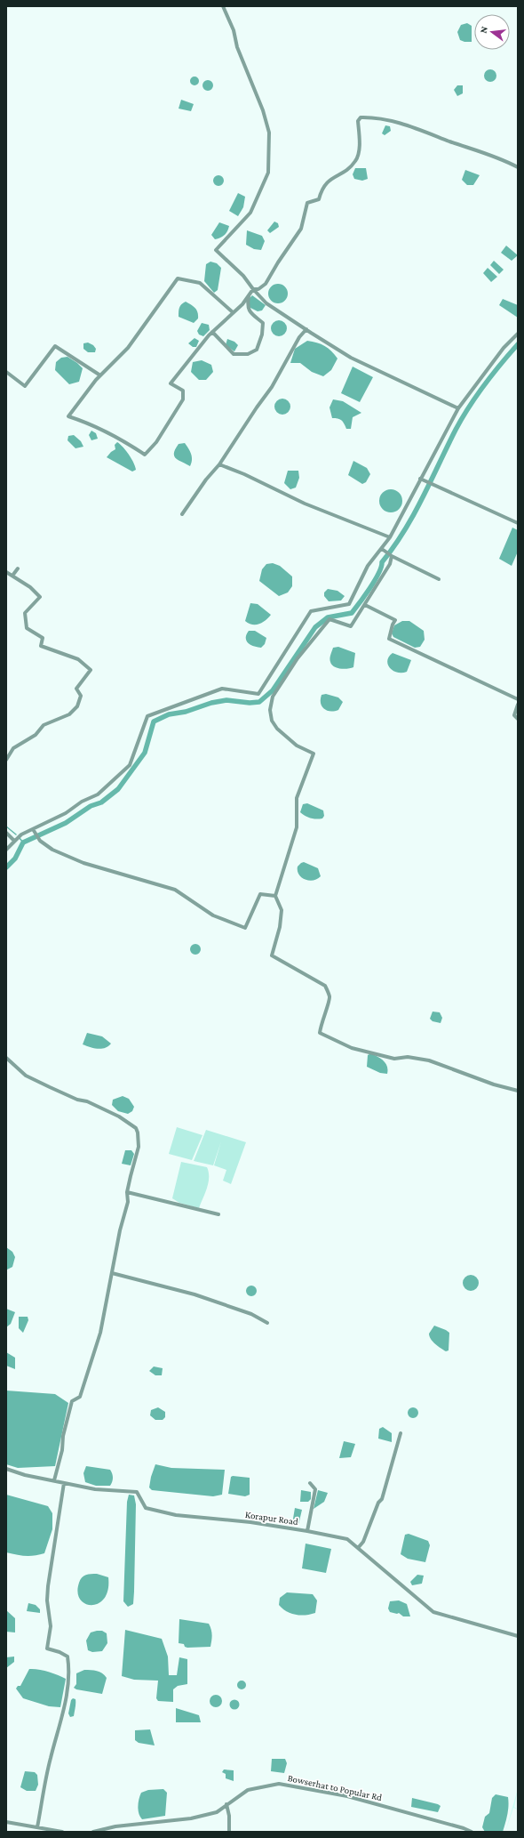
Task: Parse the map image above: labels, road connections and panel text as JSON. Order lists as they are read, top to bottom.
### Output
{
  "streets": {
    "street": ["Korapur Road", "Bowserhat to Popular Rd"]
  },
  "north": "left"
}
